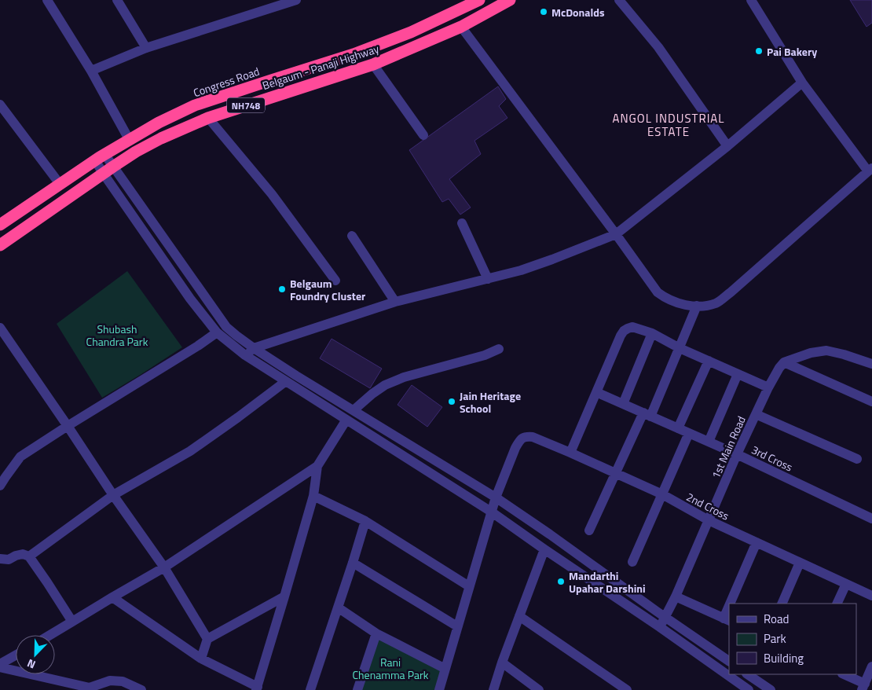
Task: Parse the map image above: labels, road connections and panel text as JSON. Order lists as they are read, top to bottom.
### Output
{
  "streets": {
    "highway": ["Belgaum - Panaji Highway", "Congress Road", "NH748"],
    "street": ["1st Main Road", "3rd Cross", "2nd Cross"]
  },
  "crossings": [
    ["1st Main Road", "3rd Cross"],
    ["1st Main Road", "2nd Cross"]
  ],
  "districts": ["ANGOL INDUSTRIAL ESTATE"],
  "parks": ["Shubash Chandra Park", "Rani Chenamma Park"],
  "places": [
    "McDonalds",
    "Pai Bakery",
    "Belgaum Foundry Cluster",
    "Jain Heritage School",
    "Mandarthi Upahar Darshini"
  ],
  "legend": ["Road", "Park", "Building"],
  "north": "bottom left"
}
